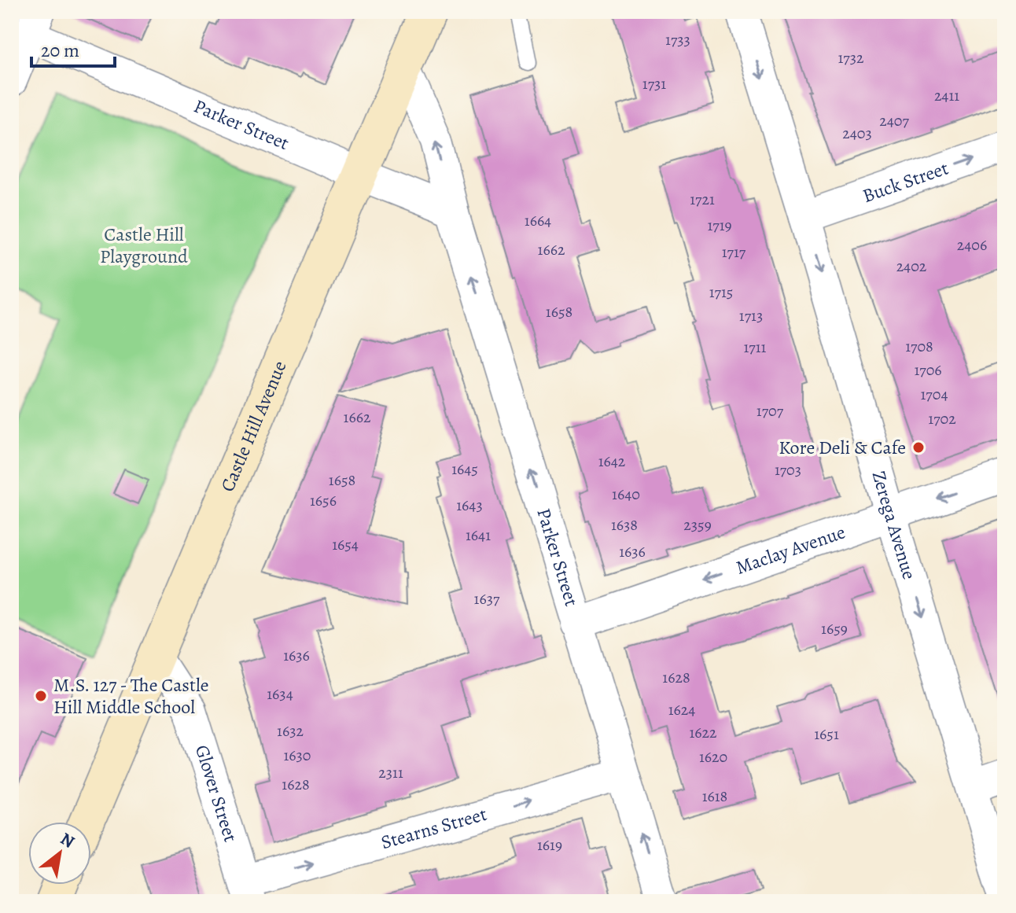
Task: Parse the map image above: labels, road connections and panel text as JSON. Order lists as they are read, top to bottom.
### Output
{
  "streets": {
    "main road": ["Castle Hill Avenue"],
    "street": [
      "Parker Street",
      "Buck Street",
      "Zerega Avenue",
      "Maclay Avenue",
      "Glover Street",
      "Stearns Street"
    ]
  },
  "crossings": [
    ["Parker Street", "Castle Hill Avenue"],
    ["Parker Street", "Maclay Avenue"],
    ["Parker Street", "Stearns Street"],
    ["Buck Street", "Zerega Avenue"],
    ["Castle Hill Avenue", "Glover Street"],
    ["Zerega Avenue", "Maclay Avenue"],
    ["Glover Street", "Stearns Street"]
  ],
  "one_way": [
    "Parker Street",
    "Buck Street",
    "Zerega Avenue",
    "Maclay Avenue",
    "Stearns Street"
  ],
  "parks": ["Castle Hill Playground"],
  "places": ["Kore Deli & Cafe", "M.S. 127 - The Castle Hill Middle School"],
  "house_numbers": [
    "1733",
    "1732",
    "1731",
    "2411",
    "2407",
    "2403",
    "1721",
    "1664",
    "1719",
    "2406",
    "1662",
    "1717",
    "2402",
    "1715",
    "1658",
    "1713",
    "1708",
    "1711",
    "1706",
    "1704",
    "1707",
    "1662",
    "1702",
    "1642",
    "1645",
    "1703",
    "1658",
    "1640",
    "1656",
    "1643",
    "1638",
    "2359",
    "1641",
    "1654",
    "1636",
    "1637",
    "1659",
    "1636",
    "1628",
    "1634",
    "1624",
    "1632",
    "1622",
    "1651",
    "1630",
    "1620",
    "2311",
    "1628",
    "1618",
    "1619"
  ],
  "scale_bar": "20 m",
  "north": "top right"
}
